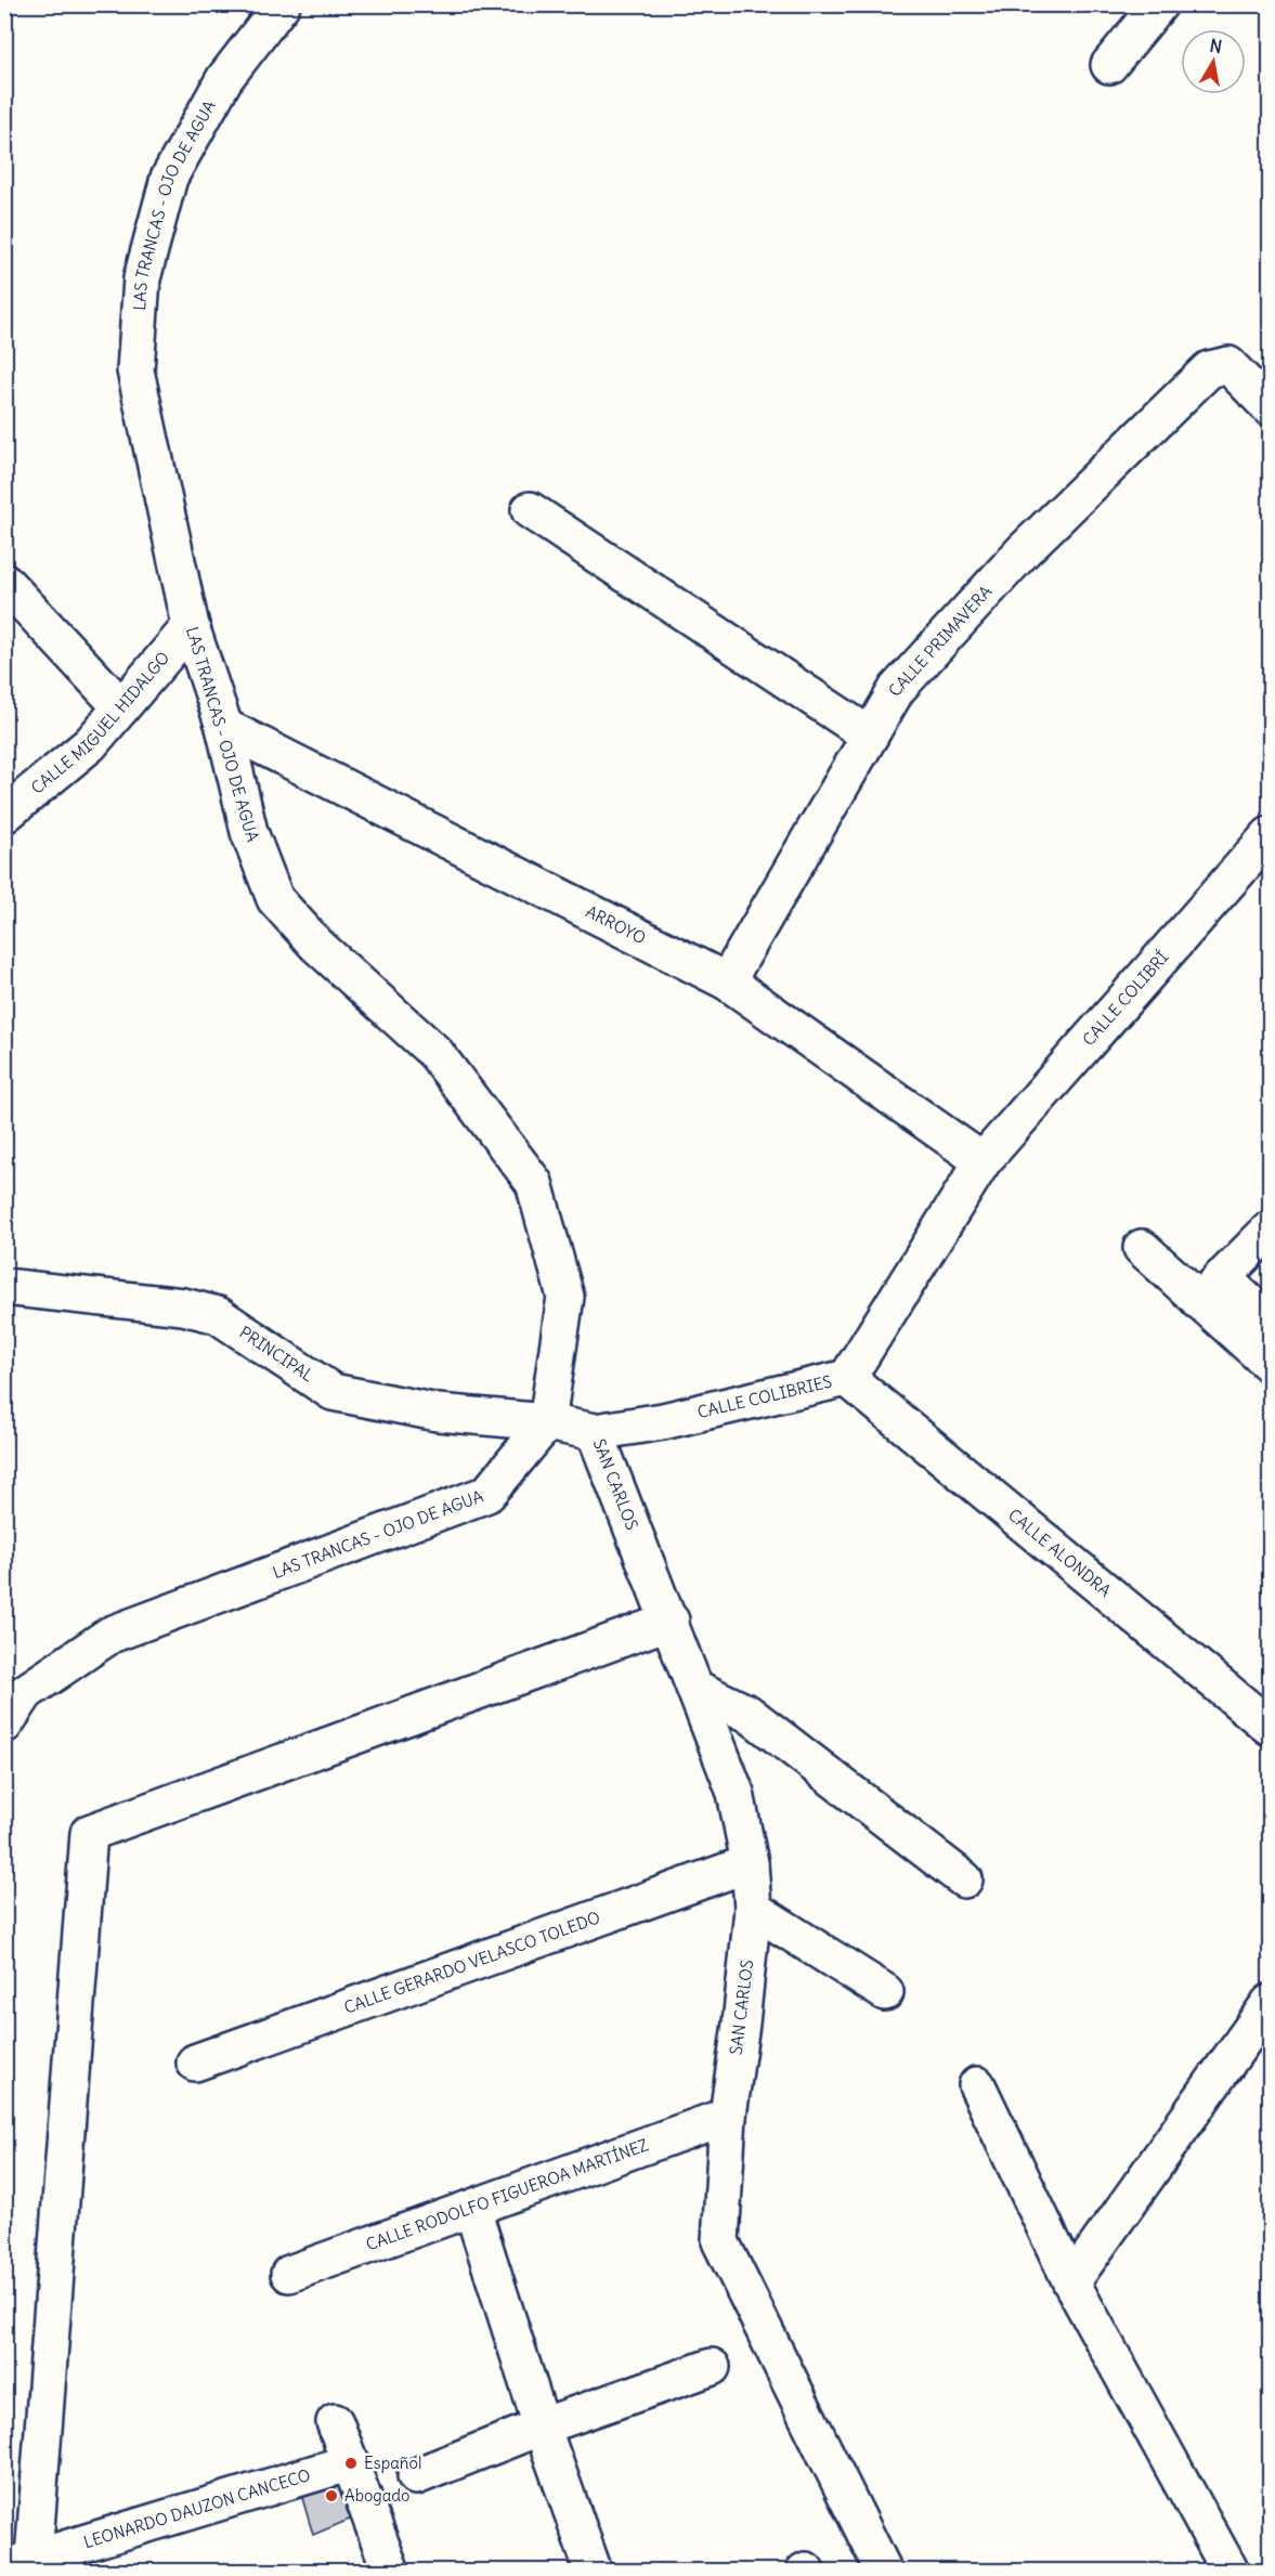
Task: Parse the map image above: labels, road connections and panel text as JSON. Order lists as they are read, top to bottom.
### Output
{
  "streets": {
    "street": [
      "LAS TRANCAS - OJO DE AGUA",
      "CALLE PRIMAVERA",
      "CALLE MIGUEL HIDALGO",
      "ARROYO",
      "CALLE COLIBRÍ",
      "PRINCIPAL",
      "CALLE COLIBRIES",
      "SAN CARLOS",
      "CALLE ALONDRA",
      "CALLE GERARDO VELASCO TOLEDO",
      "CALLE RODOLFO FIGUEROA MARTÍNEZ",
      "LEONARDO DAUZON CANCECO"
    ]
  },
  "crossings": [
    ["LAS TRANCAS - OJO DE AGUA", "CALLE MIGUEL HIDALGO"],
    ["LAS TRANCAS - OJO DE AGUA", "ARROYO"],
    ["LAS TRANCAS - OJO DE AGUA", "PRINCIPAL"],
    ["LAS TRANCAS - OJO DE AGUA", "CALLE COLIBRIES"],
    ["CALLE PRIMAVERA", "ARROYO"],
    ["ARROYO", "CALLE COLIBRÍ"],
    ["ARROYO", "CALLE COLIBRIES"],
    ["CALLE COLIBRÍ", "CALLE COLIBRIES"],
    ["PRINCIPAL", "CALLE COLIBRIES"],
    ["CALLE COLIBRIES", "SAN CARLOS"],
    ["CALLE COLIBRIES", "CALLE ALONDRA"],
    ["SAN CARLOS", "CALLE GERARDO VELASCO TOLEDO"],
    ["SAN CARLOS", "CALLE RODOLFO FIGUEROA MARTÍNEZ"]
  ],
  "places": ["Español", "Abogado"],
  "north": "top"
}
